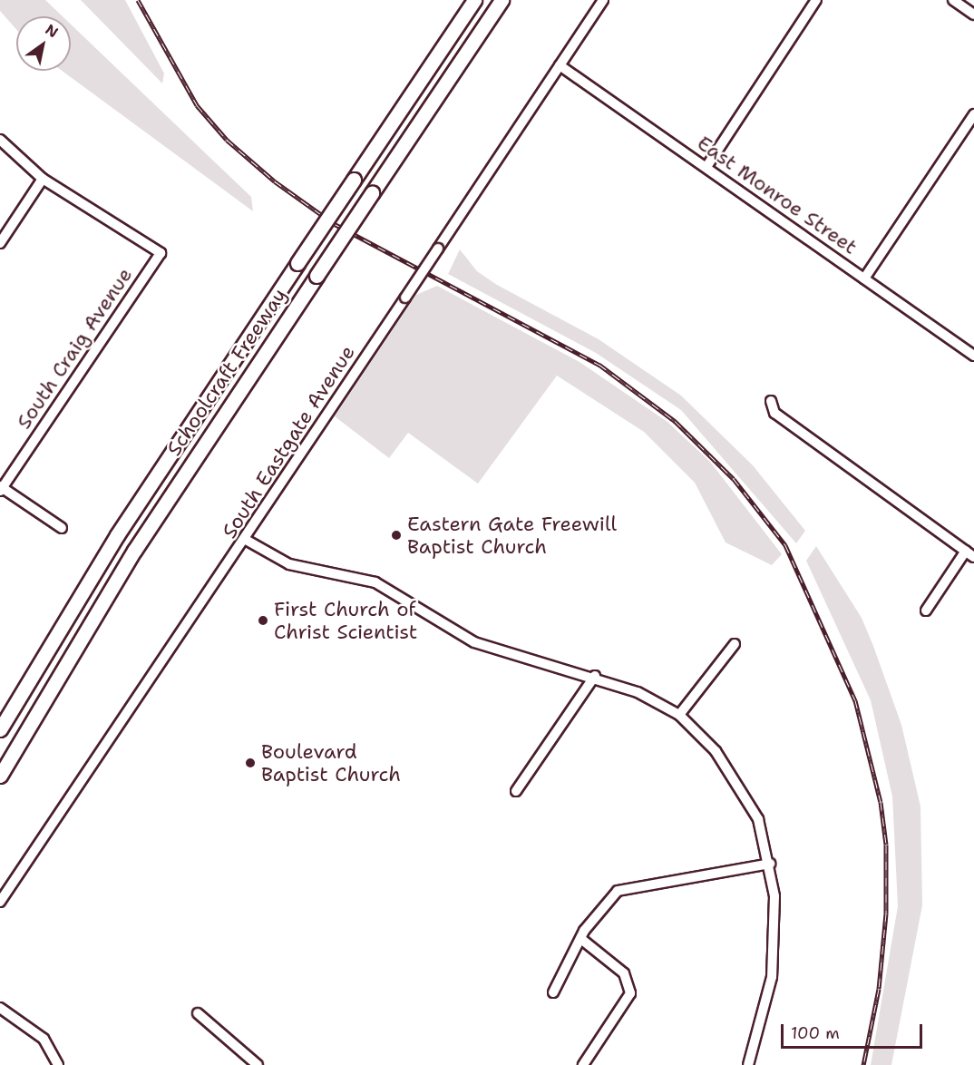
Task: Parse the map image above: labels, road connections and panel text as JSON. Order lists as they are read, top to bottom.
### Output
{
  "streets": {
    "highway": ["Schoolcraft Freeway"],
    "street": ["East Monroe Street", "South Craig Avenue", "South Eastgate Avenue"]
  },
  "crossings": [
    ["East Monroe Street", "South Eastgate Avenue"]
  ],
  "places": ["Eastern Gate Freewill Baptist Church", "First Church of Christ Scientist", "Boulevard Baptist Church"],
  "scale_bar": "100 m",
  "north": "top right"
}
